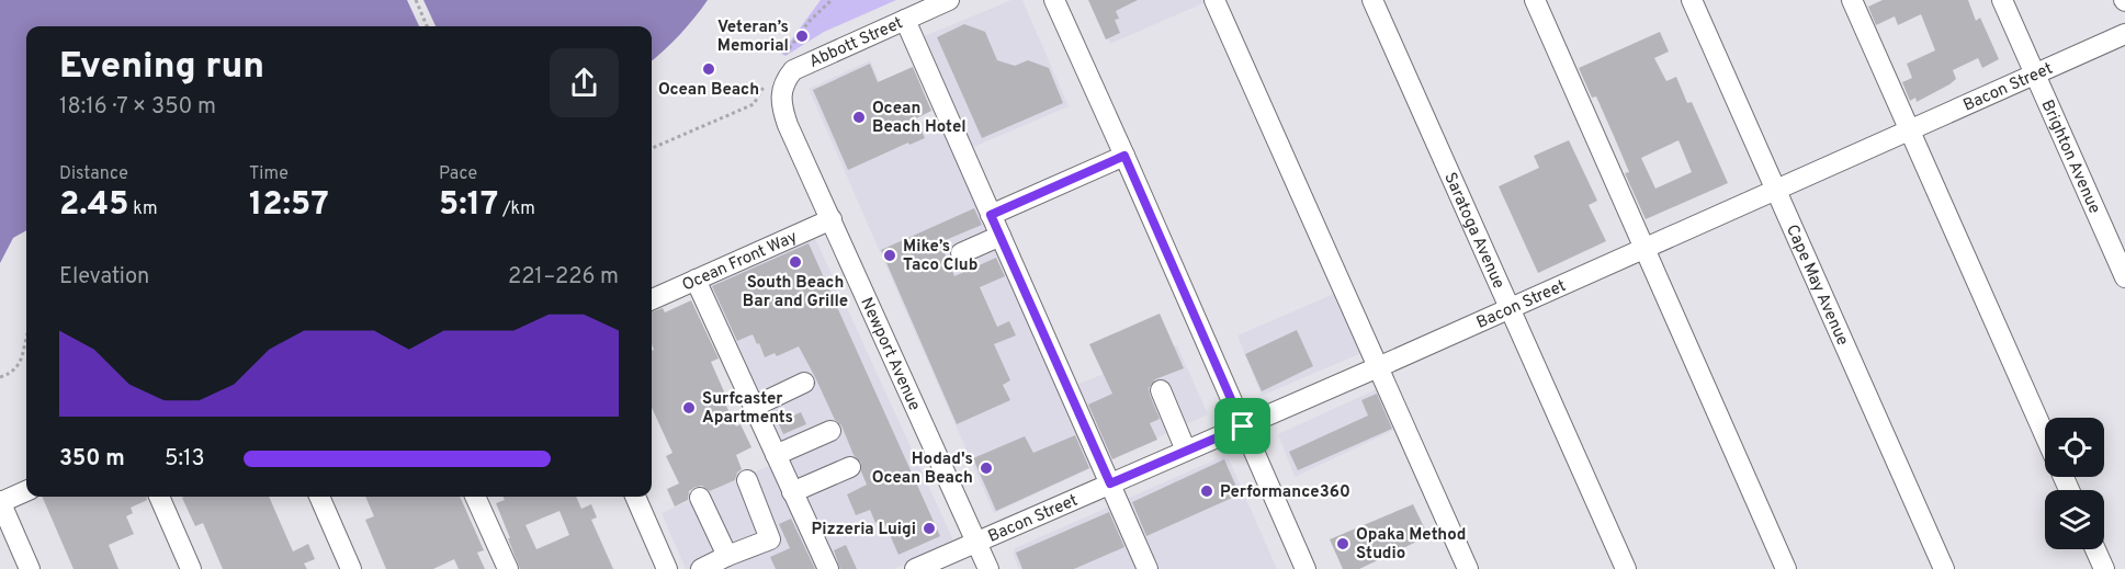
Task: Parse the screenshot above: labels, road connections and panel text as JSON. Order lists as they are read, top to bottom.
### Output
{
  "streets": {
    "street": [
      "Abbott Street",
      "Bacon Street",
      "Brighton Avenue",
      "Saratoga Avenue",
      "Ocean Front Way",
      "Cape May Avenue",
      "Newport Avenue"
    ]
  },
  "crossings": [
    ["Abbott Street", "Newport Avenue"],
    ["Bacon Street", "Brighton Avenue"],
    ["Bacon Street", "Saratoga Avenue"],
    ["Bacon Street", "Cape May Avenue"],
    ["Bacon Street", "Newport Avenue"],
    ["Ocean Front Way", "Newport Avenue"]
  ],
  "places": [
    "Veteran’s Memorial",
    "Ocean Beach",
    "Ocean Beach Hotel",
    "Mike’s Taco Club",
    "South Beach Bar and Grille",
    "Surfcaster Apartments",
    "Hodad's Ocean Beach",
    "Performance360",
    "Pizzeria Luigi",
    "Opaka Method Studio"
  ],
  "page": {
    "heading": ["Evening run", "18:16 · 7 × 350 m"],
    "stats": [
      ["Distance", "2.45 km"],
      ["Time", "12:57"],
      ["Pace", "5:17 /km"]
    ],
    "chart": ["Elevation", "221–226 m"],
    "list": [
      {
        "name": "350 m",
        "note": "5:13"
      }
    ]
  }
}
